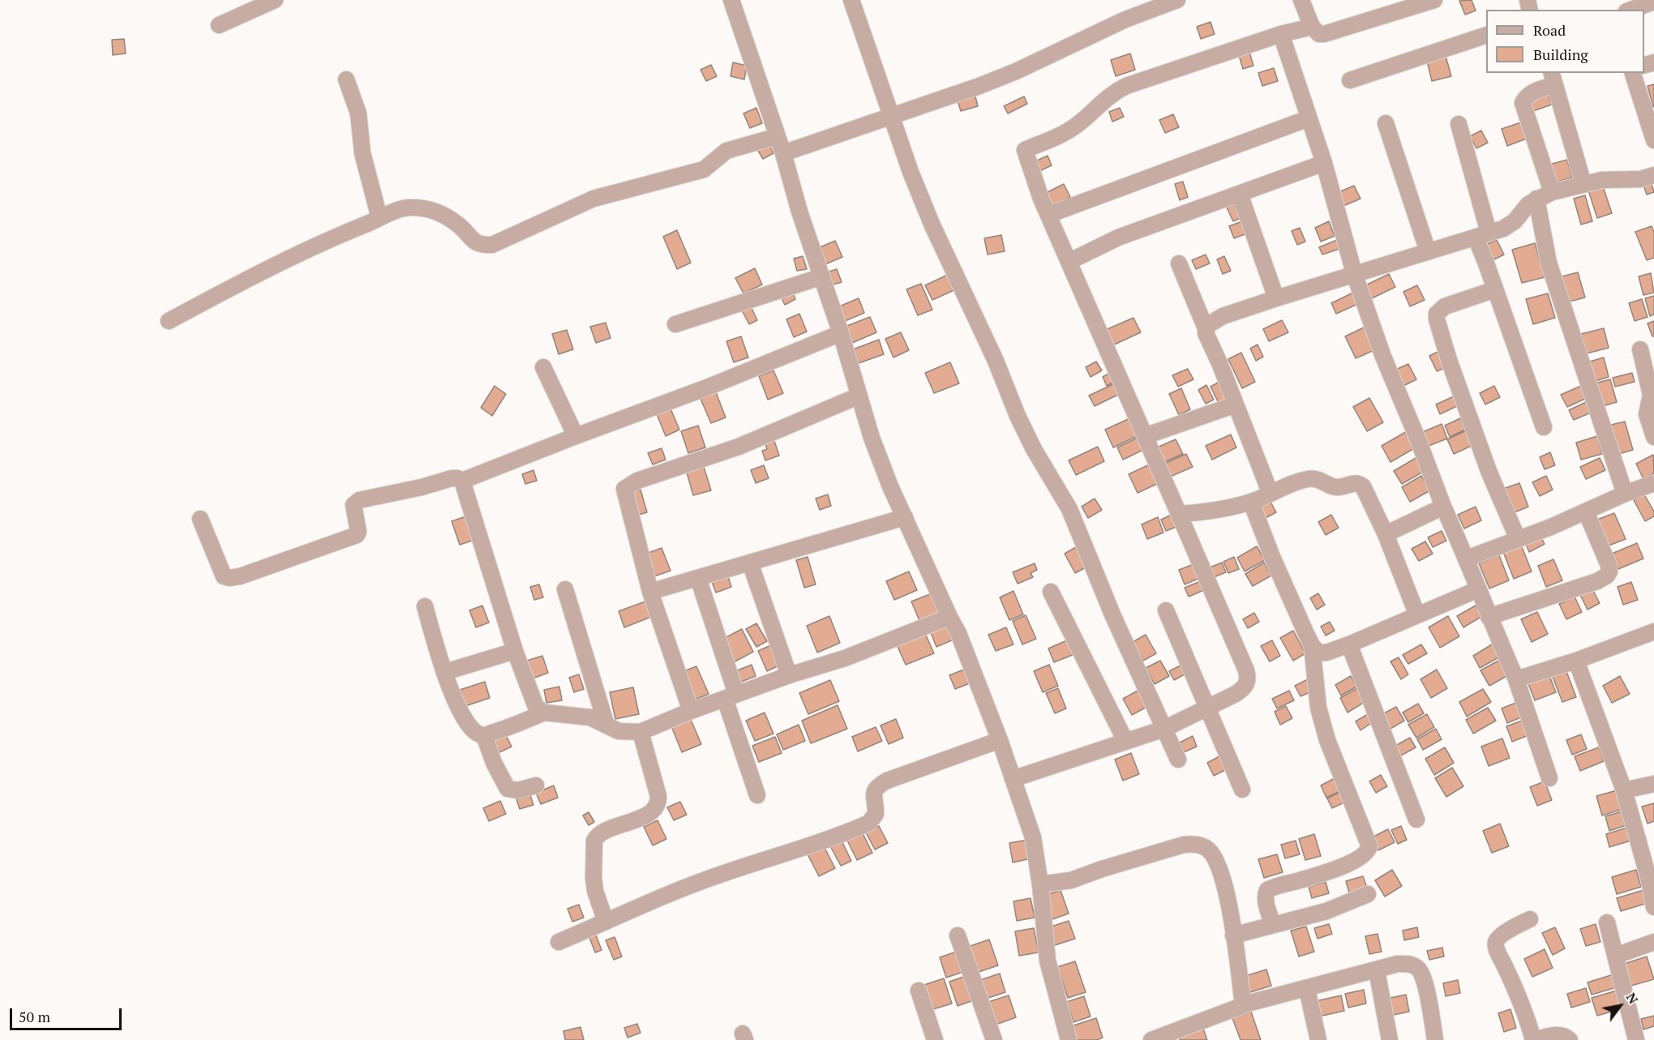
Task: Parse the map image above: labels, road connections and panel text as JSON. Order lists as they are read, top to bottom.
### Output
{
  "legend": ["Road", "Building"],
  "scale_bar": "50 m",
  "north": "top right"
}
